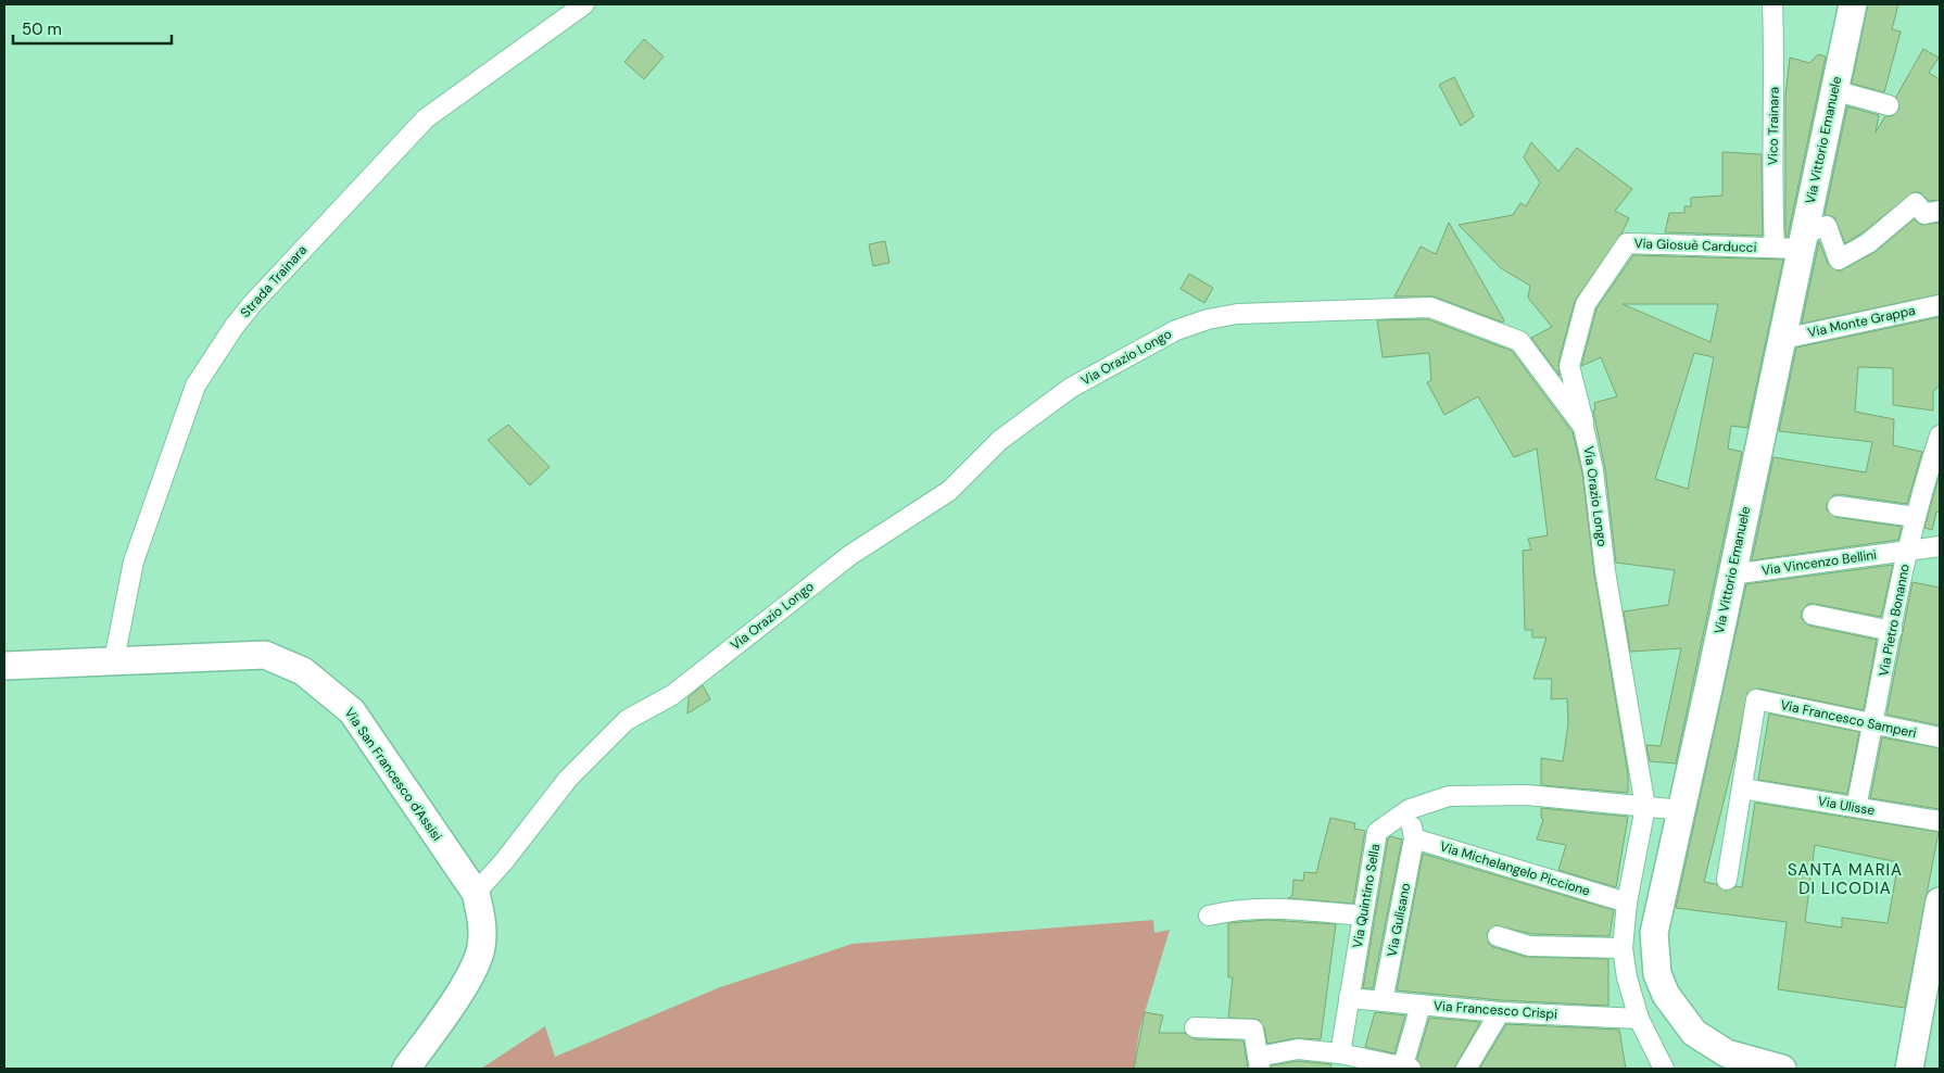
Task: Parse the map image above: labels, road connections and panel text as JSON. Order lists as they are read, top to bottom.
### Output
{
  "streets": {
    "street": [
      "Vico Trainara",
      "Via Vittorio Emanuele",
      "Via Giosuè Carducci",
      "Strada Trainara",
      "Via Monte Grappa",
      "Via Orazio Longo",
      "Via Vincenzo Bellini",
      "Via Pietro Bonanno",
      "Via Francesco Samperi",
      "Via San Francesco d'Assisi",
      "Via Ulisse",
      "Via Michelangelo Piccione",
      "Via Quintino Sella",
      "Via Gulisano",
      "Via Francesco Crispi"
    ]
  },
  "crossings": [
    ["Vico Trainara", "Via Vittorio Emanuele"],
    ["Vico Trainara", "Via Giosuè Carducci"],
    ["Via Vittorio Emanuele", "Via Giosuè Carducci"],
    ["Via Vittorio Emanuele", "Via Monte Grappa"],
    ["Via Vittorio Emanuele", "Via Vincenzo Bellini"],
    ["Via Vittorio Emanuele", "Via Quintino Sella"],
    ["Via Giosuè Carducci", "Via Orazio Longo"],
    ["Strada Trainara", "Via San Francesco d'Assisi"],
    ["Via Orazio Longo", "Via San Francesco d'Assisi"],
    ["Via Orazio Longo", "Via Michelangelo Piccione"],
    ["Via Orazio Longo", "Via Quintino Sella"],
    ["Via Orazio Longo", "Via Francesco Crispi"],
    ["Via Vincenzo Bellini", "Via Pietro Bonanno"],
    ["Via Pietro Bonanno", "Via Francesco Samperi"],
    ["Via Pietro Bonanno", "Via Ulisse"],
    ["Via Francesco Samperi", "Via Ulisse"],
    ["Via Michelangelo Piccione", "Via Gulisano"],
    ["Via Quintino Sella", "Via Gulisano"],
    ["Via Quintino Sella", "Via Francesco Crispi"],
    ["Via Gulisano", "Via Francesco Crispi"]
  ],
  "districts": ["SANTA MARIA DI LICODIA"],
  "scale_bar": "50 m"
}
